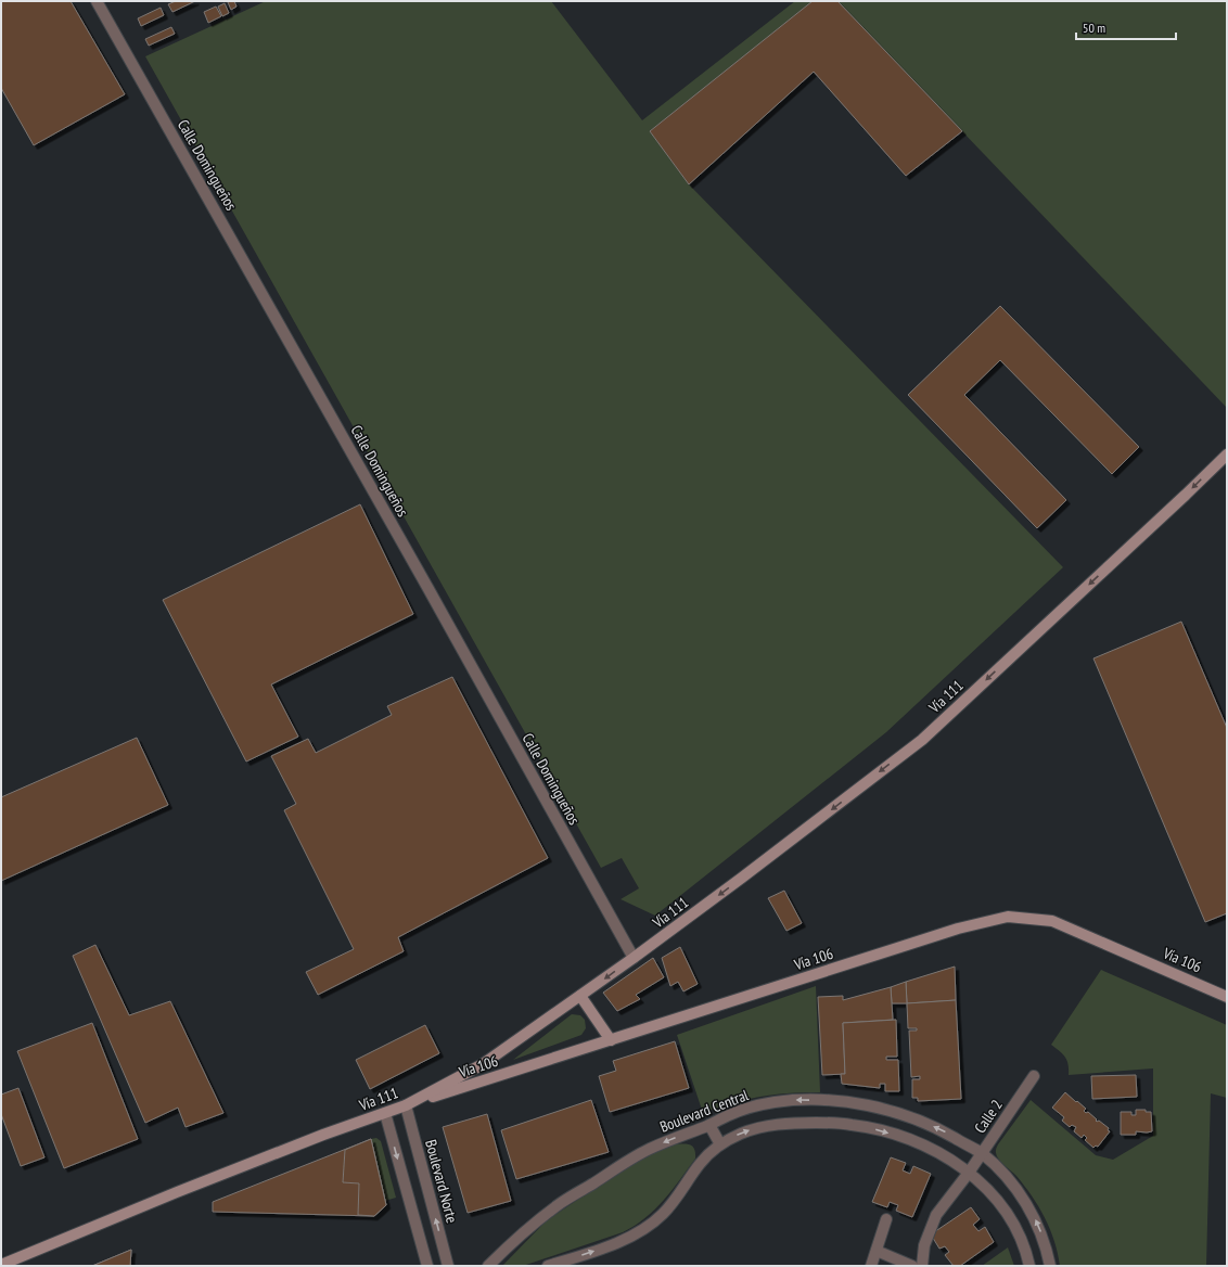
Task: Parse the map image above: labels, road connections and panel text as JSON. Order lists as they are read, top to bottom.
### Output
{
  "streets": {
    "main road": ["Vía 111", "Vía 106"],
    "street": [
      "Calle Domingueños",
      "Boulevard Central",
      "Calle 2",
      "Boulevard Norte"
    ]
  },
  "crossings": [
    ["Calle Domingueños", "Vía 111"],
    ["Vía 111", "Vía 106"],
    ["Vía 111", "Boulevard Norte"],
    ["Vía 106", "Boulevard Norte"],
    ["Boulevard Central", "Calle 2"]
  ],
  "one_way": ["Vía 111"],
  "scale_bar": "50 m"
}
